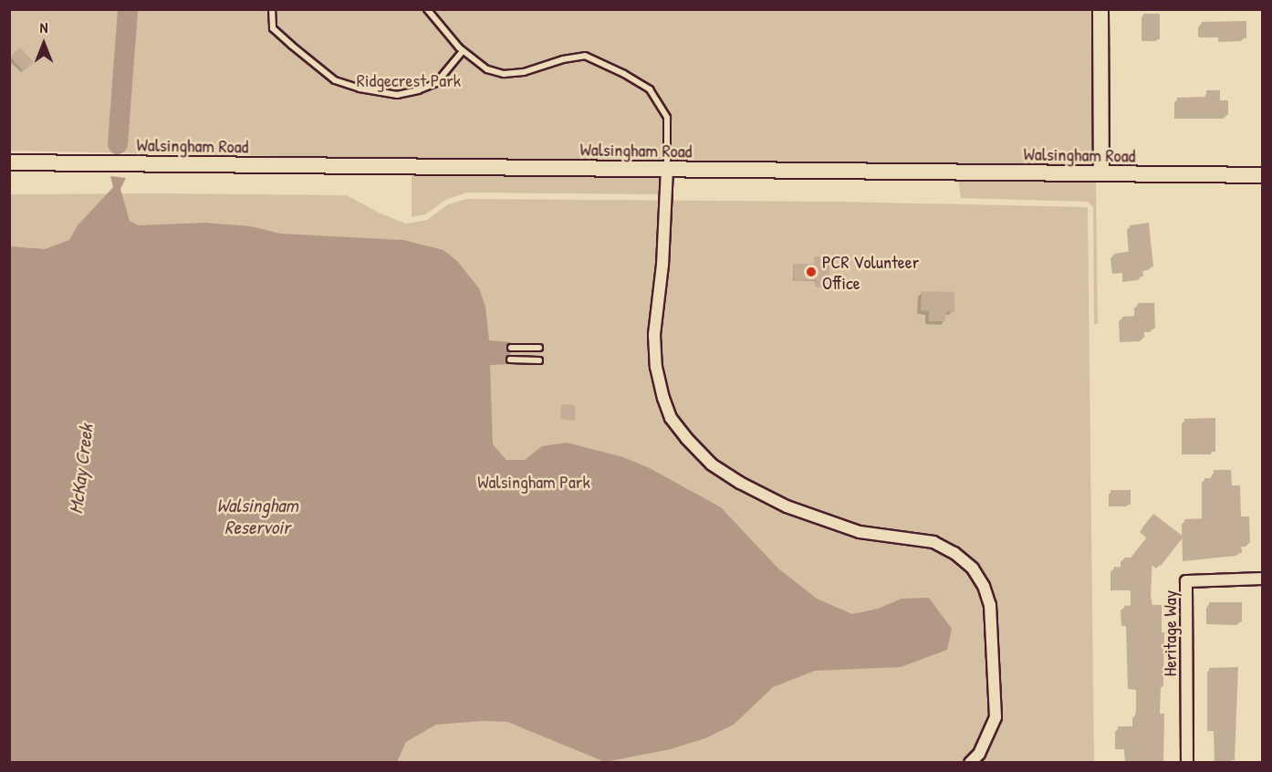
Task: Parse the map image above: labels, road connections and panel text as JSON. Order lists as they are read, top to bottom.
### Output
{
  "streets": {
    "street": ["Walsingham Road", "Heritage Way"]
  },
  "water": ["McKay Creek", "Walsingham Reservoir"],
  "parks": ["Ridgecrest Park", "Walsingham Park"],
  "places": ["PCR Volunteer Office"],
  "north": "top"
}
